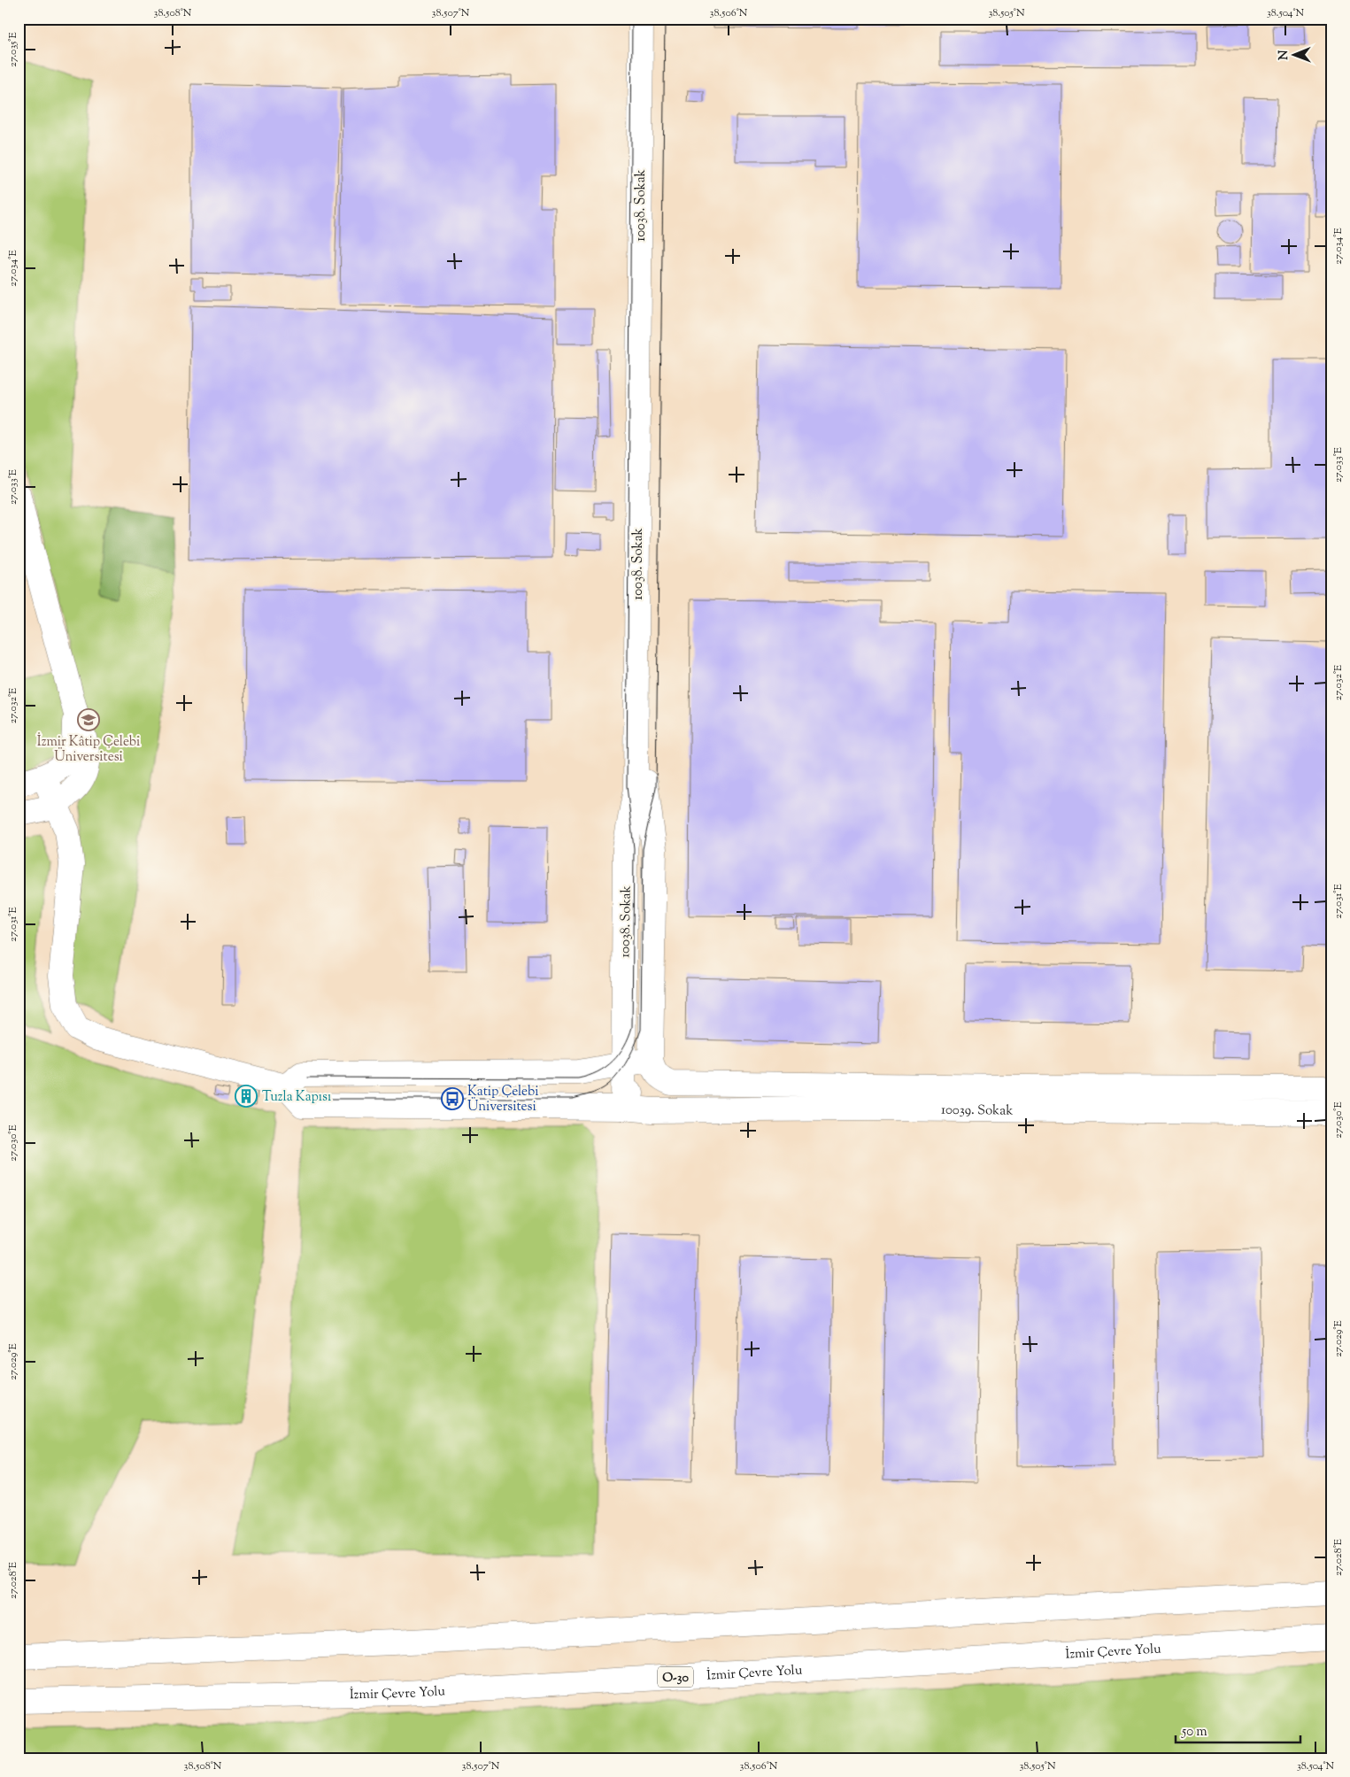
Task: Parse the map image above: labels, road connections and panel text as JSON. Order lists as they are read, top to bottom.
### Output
{
  "streets": {
    "main road": [
      "10038. Sokak",
      "10039. Sokak",
      "İzmir Çevre Yolu",
      "O-30"
    ]
  },
  "crossings": [
    ["10038. Sokak", "10039. Sokak"]
  ],
  "places": {
    "school or university": ["İzmir Kâtip Çelebi Üniversitesi"],
    "building": ["Tuzla Kapısı"],
    "bus stop": ["Katip Çelebi Üniversitesi"]
  },
  "scale_bar": "50 m",
  "north": "left",
  "coordinates": [
    "38.508°N",
    "38.507°N",
    "38.506°N",
    "38.505°N",
    "38.504°N",
    "27.035°E",
    "27.034°E",
    "27.033°E",
    "27.032°E",
    "27.031°E",
    "27.030°E",
    "27.029°E",
    "27.028°E"
  ]
}
